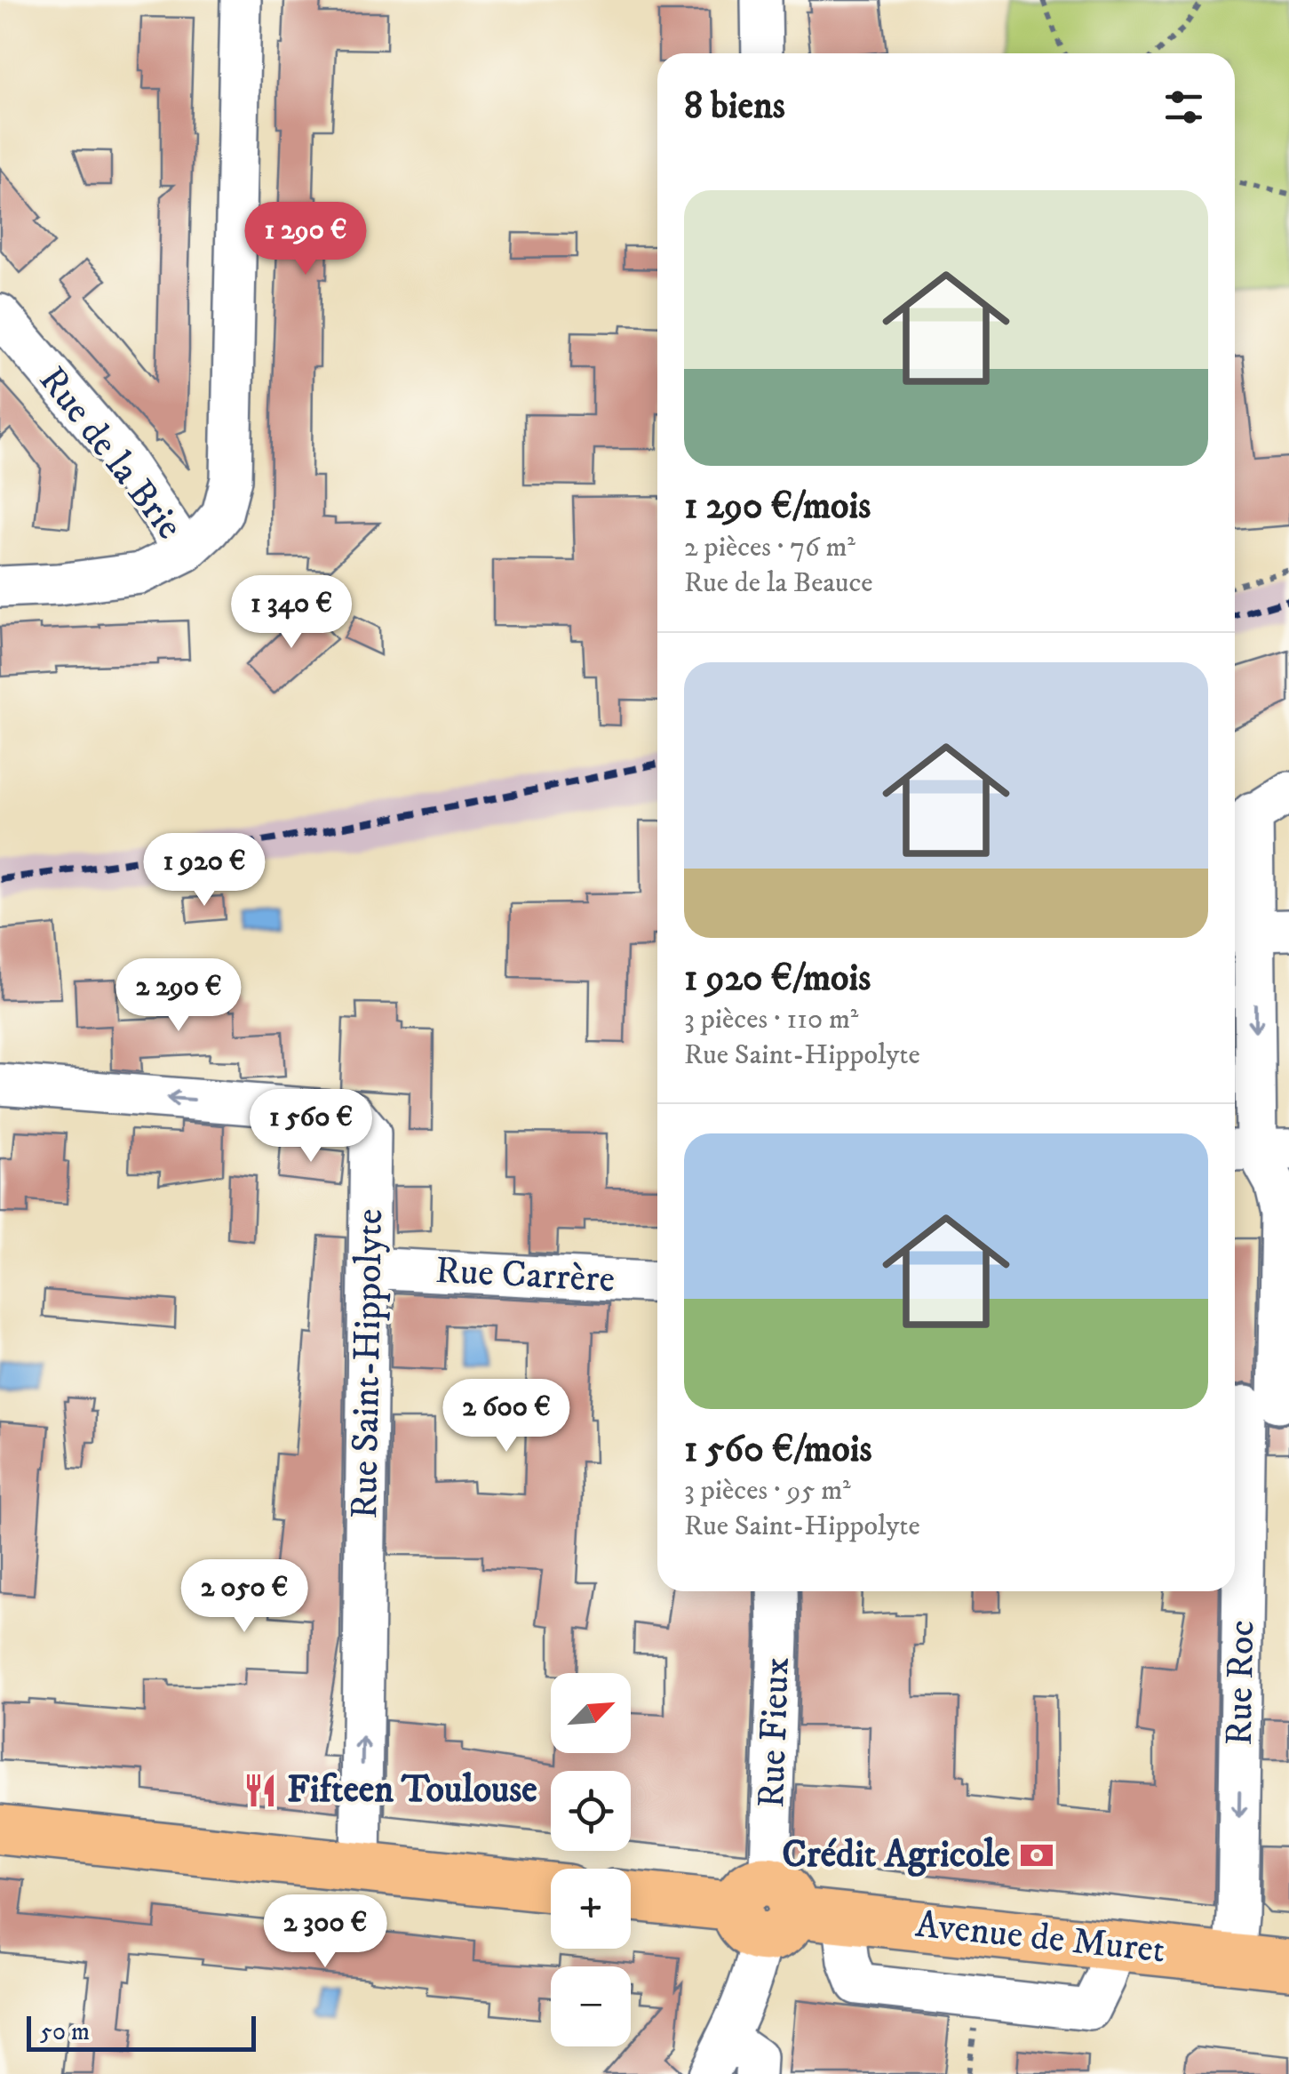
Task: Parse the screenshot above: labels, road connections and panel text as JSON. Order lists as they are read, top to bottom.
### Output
{
  "streets": {
    "main road": ["Avenue de Muret"],
    "street": [
      "Rue de la Brie",
      "Rue Carrère",
      "Rue Saint-Hippolyte",
      "Rue Roc",
      "Rue Fieux"
    ]
  },
  "crossings": [
    ["Rue Roc", "Avenue de Muret"],
    ["Rue Fieux", "Avenue de Muret"]
  ],
  "one_way": ["Rue Roc"],
  "places": {
    "restaurant": ["Fifteen Toulouse"],
    "bank": ["Crédit Agricole"]
  },
  "scale_bar": "50 m",
  "north": "top right",
  "page": {
    "heading": "8 biens",
    "list": [
      {
        "name": "1 290 €/mois",
        "note": "2 pièces · 76 m² · Rue de la Beauce"
      },
      {
        "name": "1 920 €/mois",
        "note": "3 pièces · 110 m² · Rue Saint-Hippolyte"
      },
      {
        "name": "1 560 €/mois",
        "note": "3 pièces · 95 m² · Rue Saint-Hippolyte"
      }
    ],
    "price": [
      "1 290 €",
      "1 340 €",
      "1 920 €",
      "2 290 €",
      "1 560 €",
      "2 600 €",
      "2 050 €",
      "2 300 €"
    ],
    "map_buttons": ["+", "−"],
    "scale": "50 m"
  }
}
